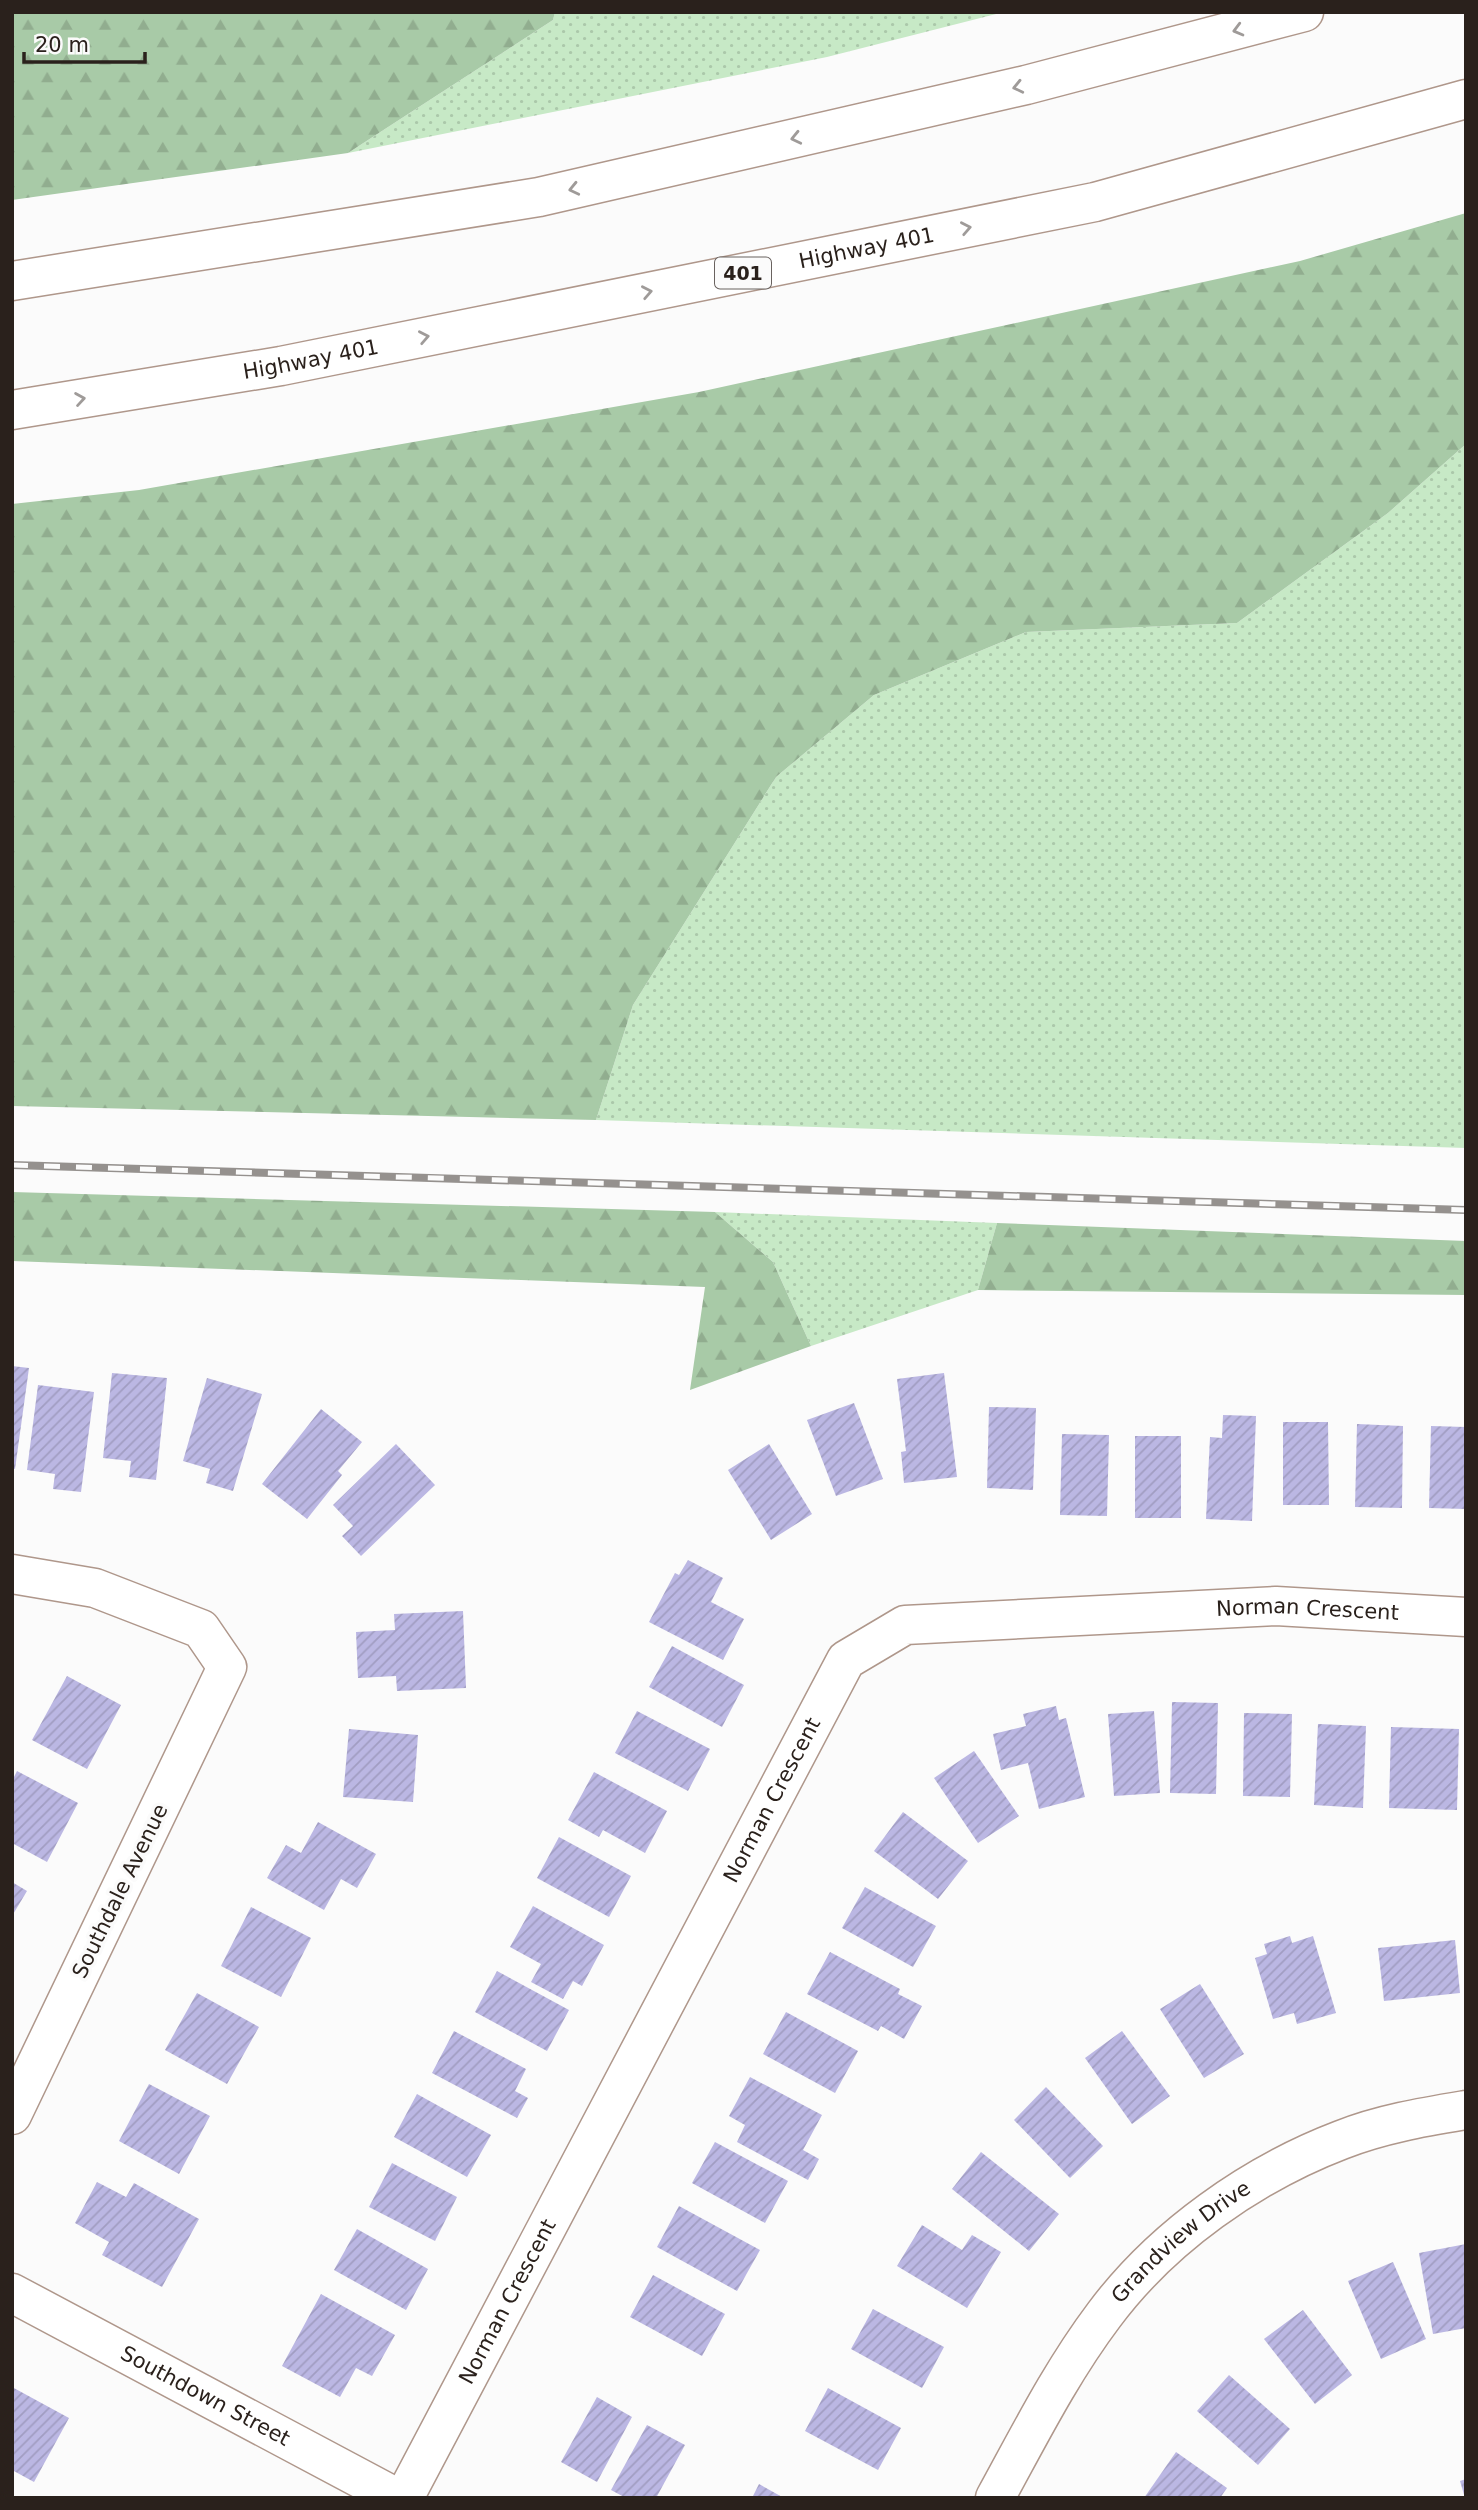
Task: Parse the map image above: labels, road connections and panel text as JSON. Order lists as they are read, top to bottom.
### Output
{
  "streets": {
    "main road": [
      "Highway 401",
      "401",
      "Norman Crescent",
      "Southdale Avenue",
      "Grandview Drive",
      "Southdown Street"
    ]
  },
  "scale_bar": "20 m"
}
